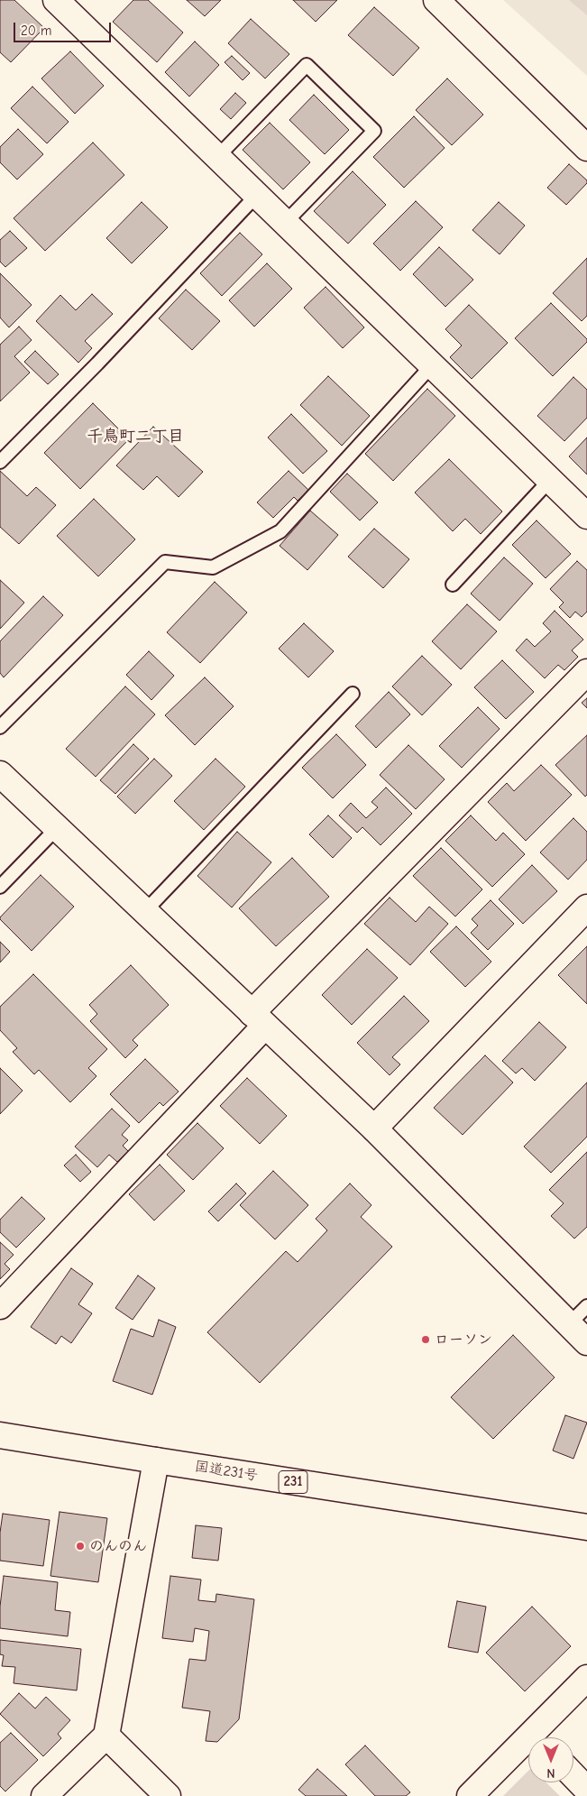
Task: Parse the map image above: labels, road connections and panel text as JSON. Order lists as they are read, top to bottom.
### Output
{
  "streets": {
    "main road": ["国道231号", "231"]
  },
  "districts": ["千鳥町二丁目"],
  "places": ["ローソン", "のんのん"],
  "scale_bar": "20 m",
  "north": "bottom"
}
